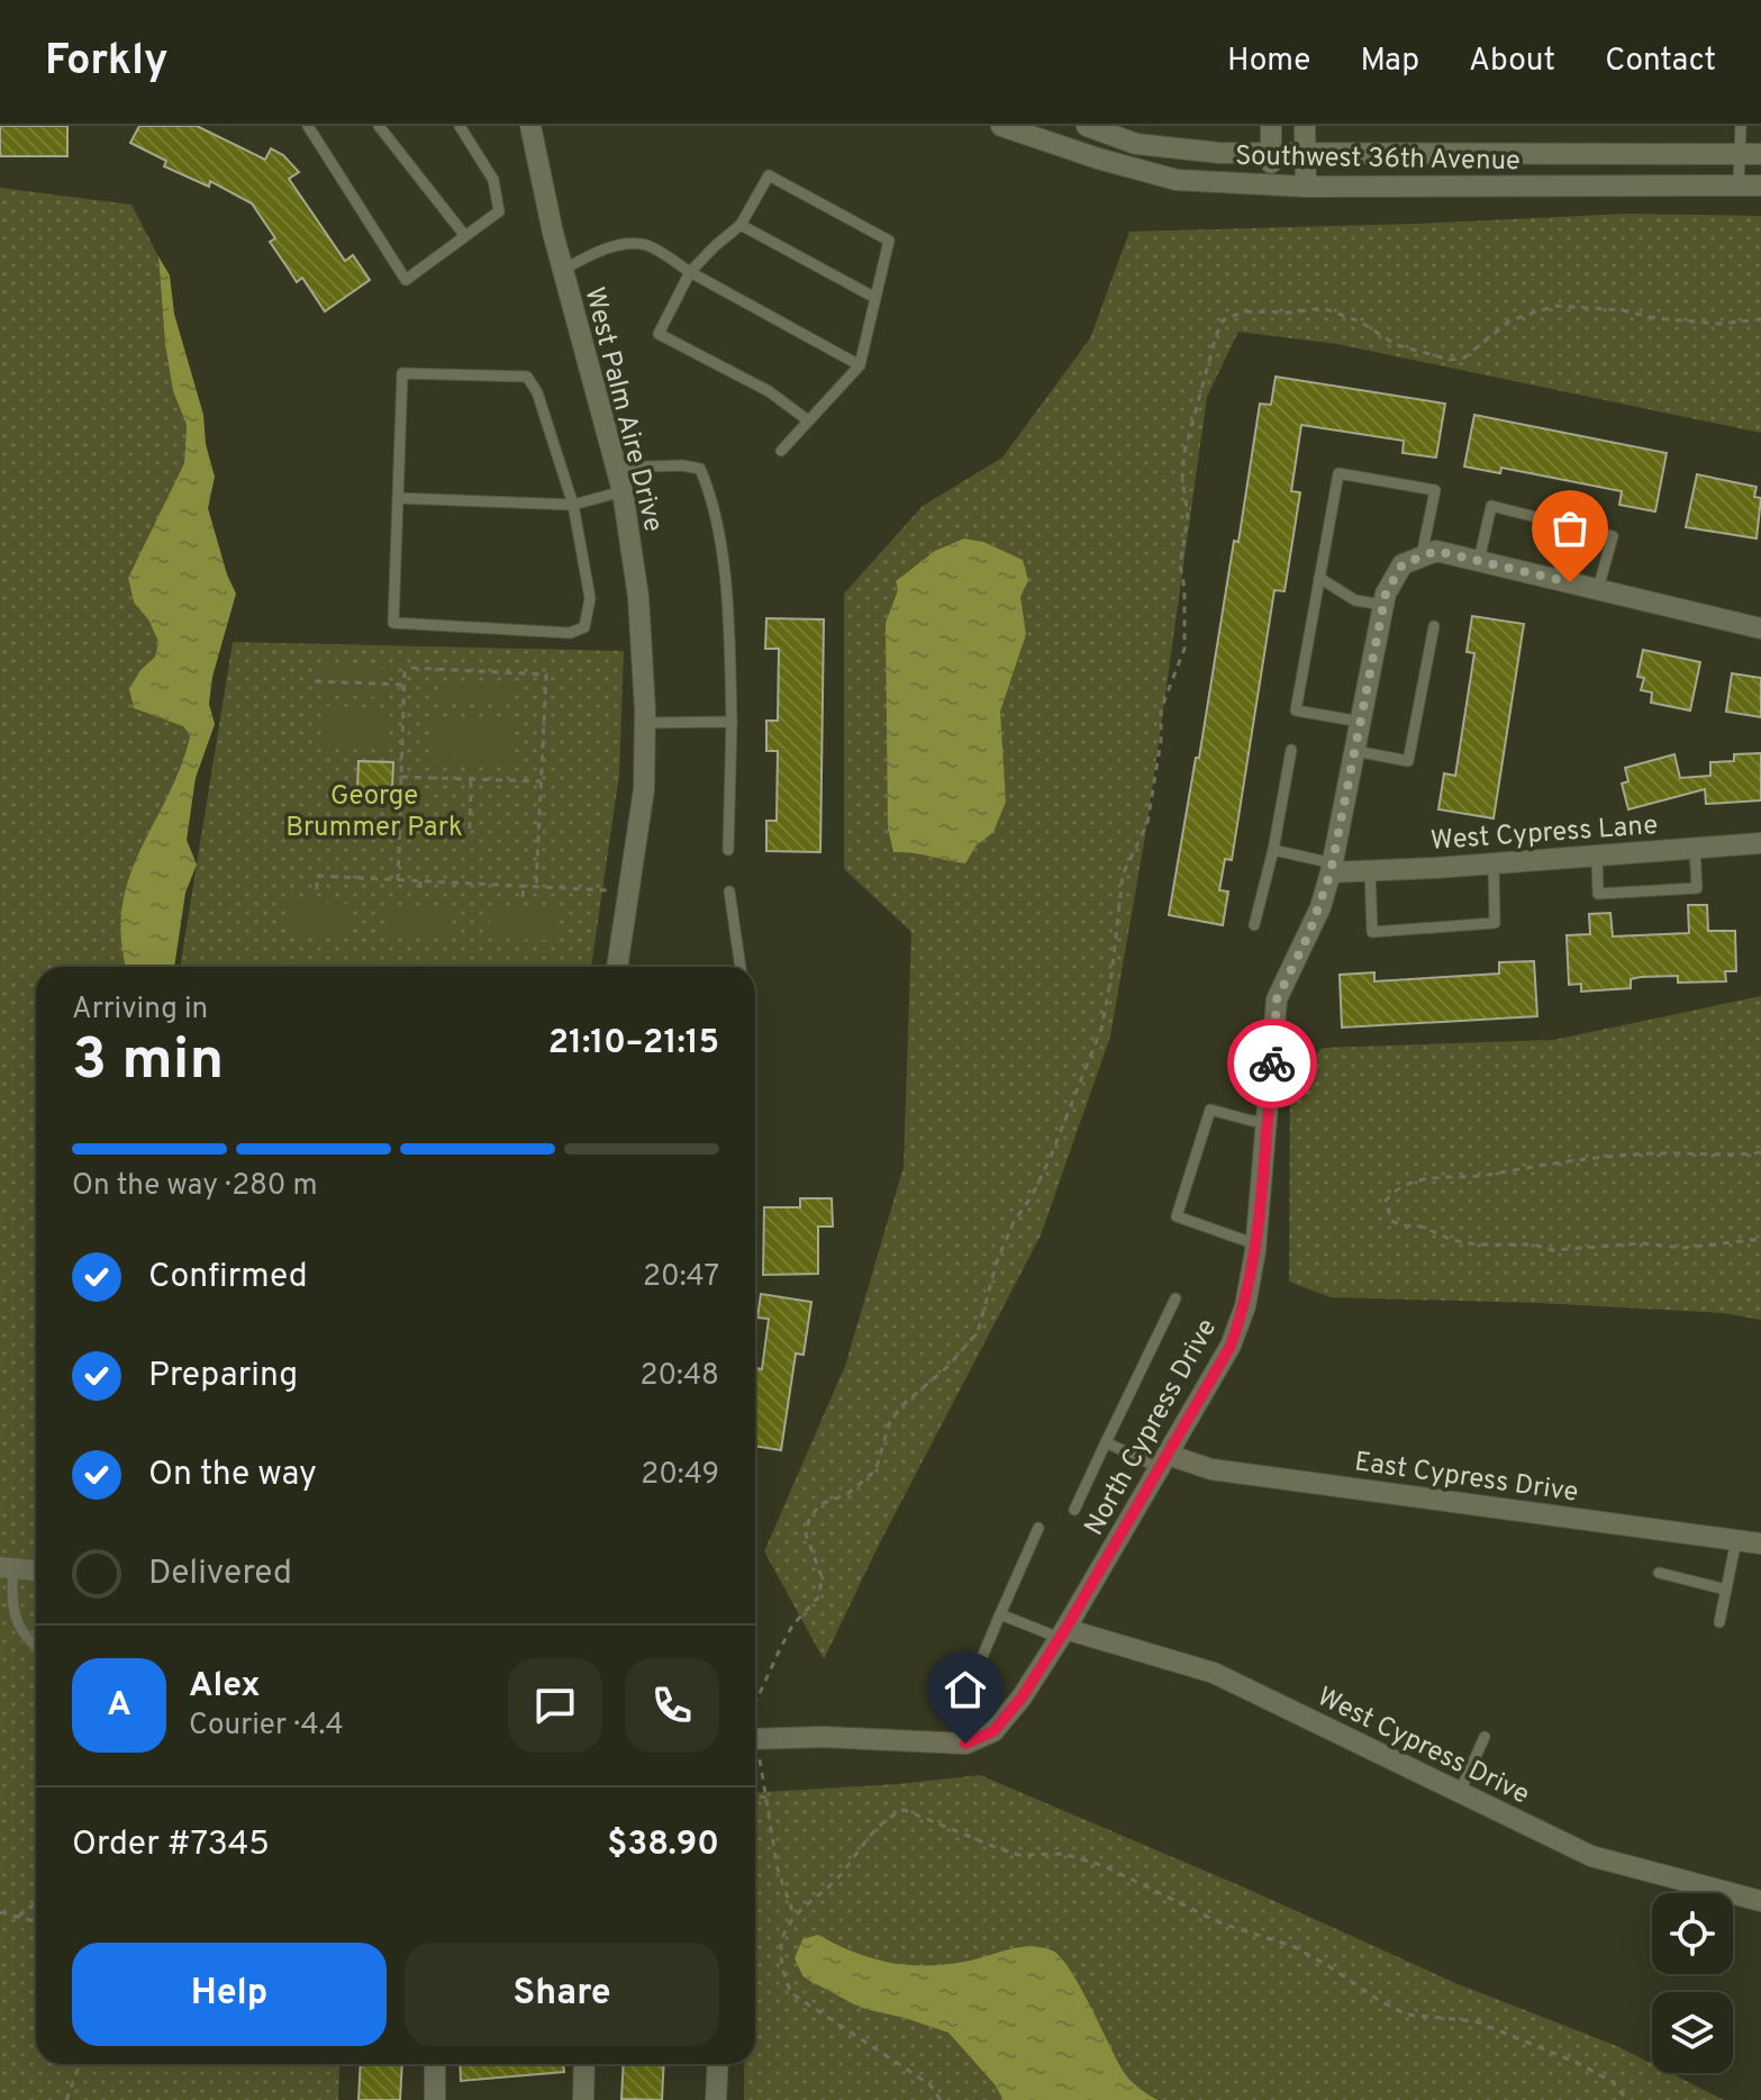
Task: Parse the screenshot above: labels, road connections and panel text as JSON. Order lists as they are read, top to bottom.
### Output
{
  "streets": {
    "street": [
      "Southwest 36th Avenue",
      "West Palm Aire Drive",
      "West Cypress Lane",
      "North Cypress Drive",
      "East Cypress Drive",
      "West Cypress Drive"
    ]
  },
  "crossings": [
    ["West Cypress Lane", "North Cypress Drive"],
    ["North Cypress Drive", "East Cypress Drive"],
    ["North Cypress Drive", "West Cypress Drive"]
  ],
  "parks": ["George Brummer Park"],
  "page": {
    "header": "Forkly",
    "nav": [
      "Home",
      "Map",
      "About",
      "Contact"
    ],
    "heading": ["3 min", "Arriving in", "21:10–21:15"],
    "panel": [
      "Alex",
      "Courier · 4.4",
      "Order #7345",
      "$38.90"
    ],
    "bar": "On the way · 280 m",
    "list": [
      ["Confirmed", "20:47"],
      ["Preparing", "20:48"],
      ["On the way", "20:49"],
      "Delivered"
    ],
    "round": "A",
    "buttons": ["Help", "Share"]
  }
}
